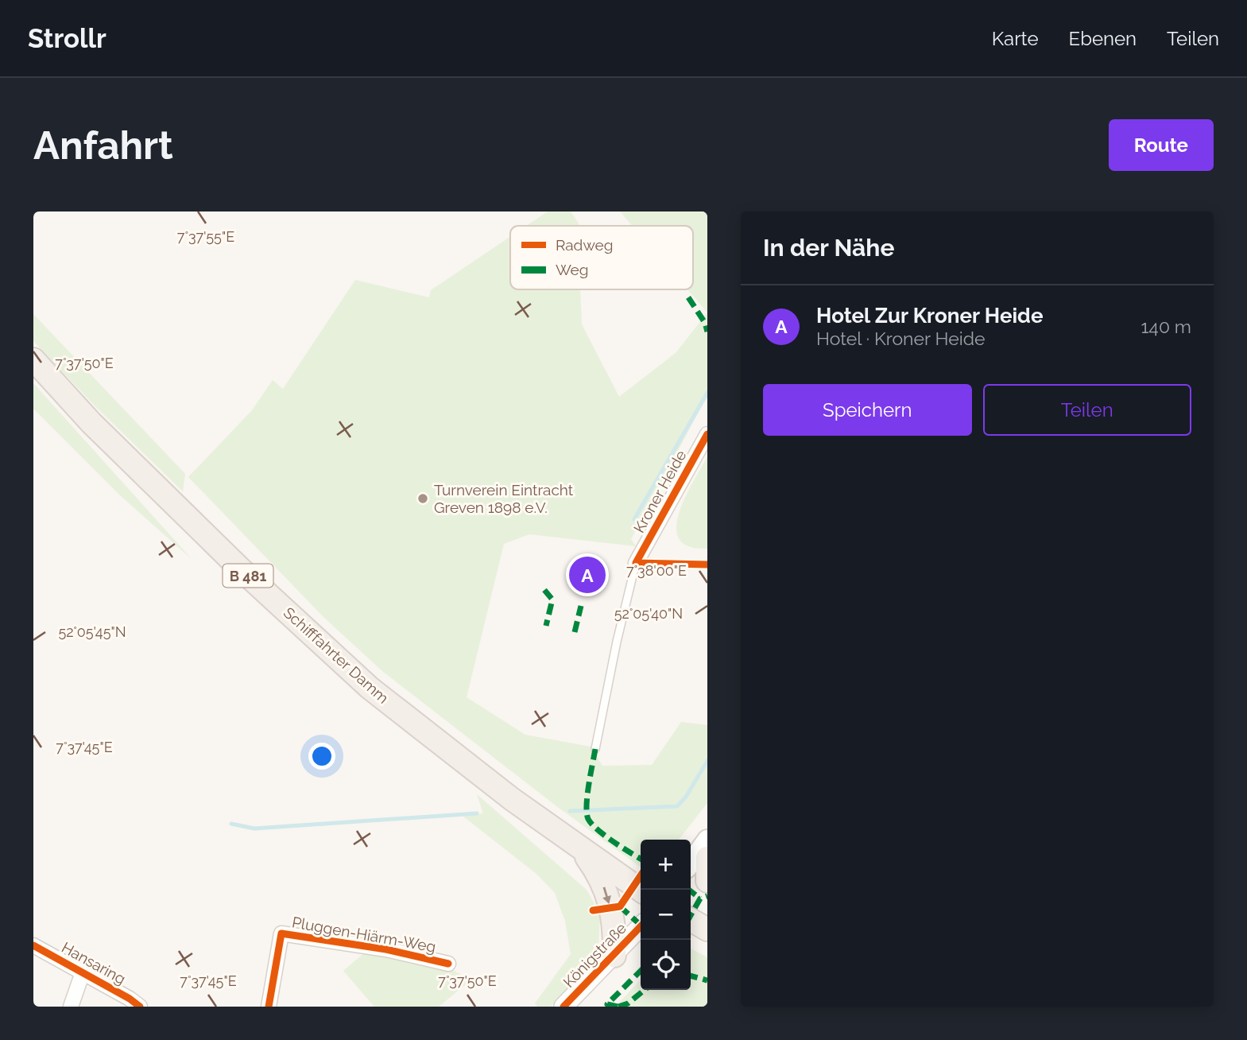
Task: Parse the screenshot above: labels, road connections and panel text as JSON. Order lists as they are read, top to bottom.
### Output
{
  "streets": {
    "main road": ["B 481", "Schifffahrter Damm"],
    "street": [
      "Kroner Heide",
      "Pluggen-Hiärm-Weg",
      "Königstraße",
      "Hansaring"
    ]
  },
  "crossings": [
    ["B 481", "Schifffahrter Damm"],
    ["B 481", "Königstraße"]
  ],
  "places": ["Turnverein Eintracht Greven 1898 e.V."],
  "legend": ["Radweg", "Weg"],
  "page": {
    "header": "Strollr",
    "nav": ["Karte", "Ebenen", "Teilen"],
    "buttons": [
      "Route",
      ["Speichern", "Teilen"]
    ],
    "title": "Anfahrt",
    "heading": "In der Nähe",
    "list": [
      {
        "mark": "A",
        "name": "Hotel Zur Kroner Heide",
        "note": "Hotel · Kroner Heide",
        "value": "140 m"
      }
    ],
    "pins": "A",
    "map_buttons": ["+", "−"]
  },
  "coordinates": [
    "7°37'55\"E",
    "7°37'50\"E",
    "7°38'00\"E",
    "52°05'40\"N",
    "52°05'45\"N",
    "7°37'45\"E"
  ]
}
